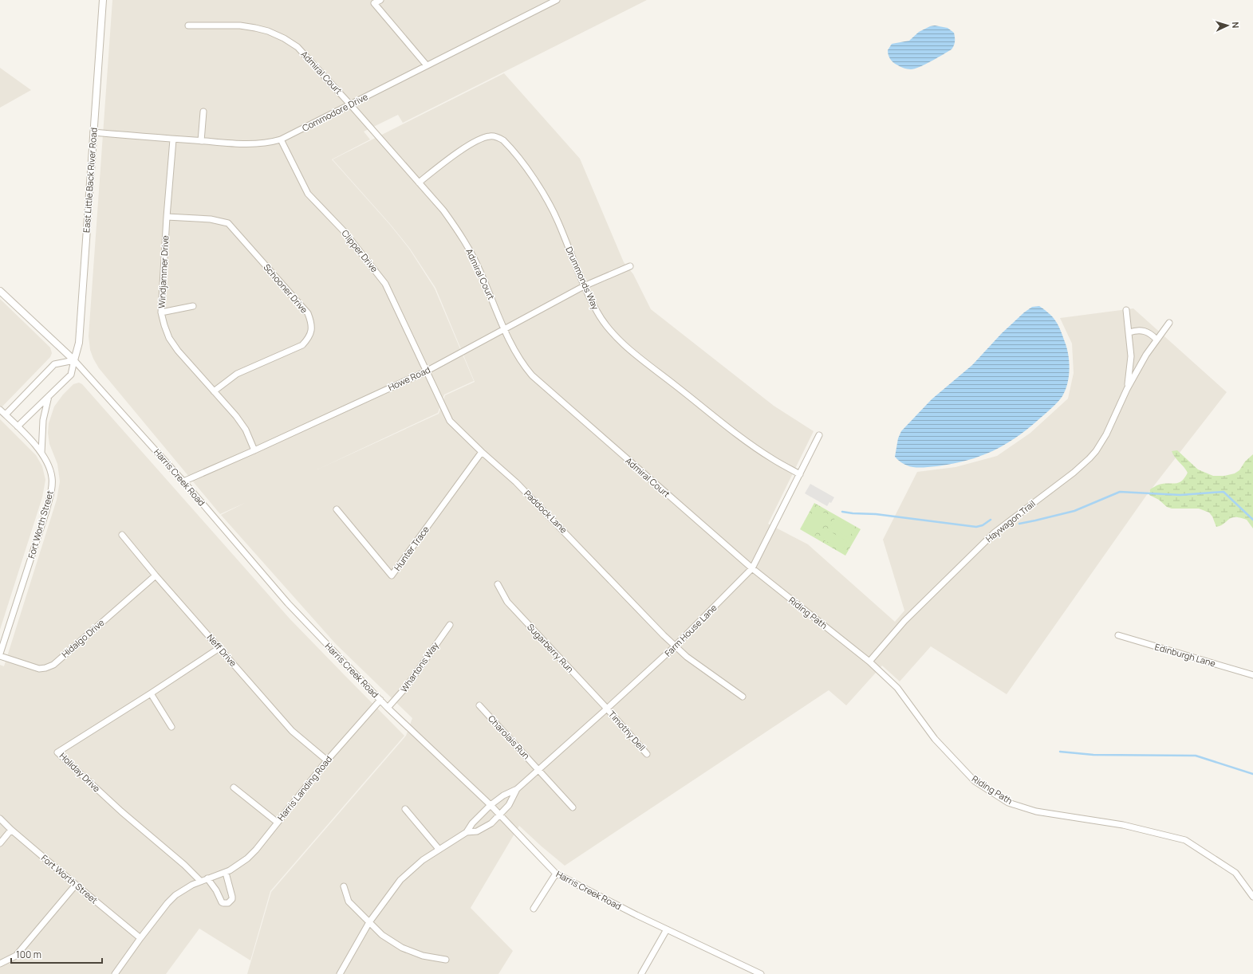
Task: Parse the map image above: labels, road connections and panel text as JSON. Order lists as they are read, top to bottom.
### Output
{
  "streets": {
    "street": [
      "Admiral Court",
      "Commodore Drive",
      "East Little Back River Road",
      "Clipper Drive",
      "Windjammer Drive",
      "Drummonds Way",
      "Schooner Drive",
      "Howe Road",
      "Harris Creek Road",
      "Paddock Lane",
      "Haywagon Trail",
      "Fort Worth Street",
      "Hunter Trace",
      "Riding Path",
      "Farm House Lane",
      "Hidalgo Drive",
      "Sugarberry Run",
      "Neff Drive",
      "Edinburgh Lane",
      "Whartons Way",
      "Timothy Dell",
      "Charolais Run",
      "Holiday Drive",
      "Harris Landing Road"
    ]
  },
  "crossings": [
    ["Admiral Court", "Commodore Drive"],
    ["Admiral Court", "Drummonds Way"],
    ["Admiral Court", "Howe Road"],
    ["Admiral Court", "Riding Path"],
    ["Admiral Court", "Farm House Lane"],
    ["Commodore Drive", "East Little Back River Road"],
    ["Commodore Drive", "Clipper Drive"],
    ["Commodore Drive", "Windjammer Drive"],
    ["East Little Back River Road", "Harris Creek Road"],
    ["East Little Back River Road", "Fort Worth Street"],
    ["Clipper Drive", "Howe Road"],
    ["Clipper Drive", "Paddock Lane"],
    ["Windjammer Drive", "Schooner Drive"],
    ["Windjammer Drive", "Howe Road"],
    ["Drummonds Way", "Howe Road"],
    ["Drummonds Way", "Farm House Lane"],
    ["Howe Road", "Harris Creek Road"],
    ["Howe Road", "Paddock Lane"],
    ["Harris Creek Road", "Farm House Lane"],
    ["Harris Creek Road", "Whartons Way"],
    ["Harris Creek Road", "Harris Landing Road"],
    ["Paddock Lane", "Hunter Trace"],
    ["Paddock Lane", "Farm House Lane"],
    ["Haywagon Trail", "Riding Path"],
    ["Fort Worth Street", "Hidalgo Drive"],
    ["Fort Worth Street", "Harris Landing Road"],
    ["Riding Path", "Farm House Lane"],
    ["Farm House Lane", "Sugarberry Run"],
    ["Farm House Lane", "Timothy Dell"],
    ["Farm House Lane", "Charolais Run"],
    ["Hidalgo Drive", "Neff Drive"],
    ["Sugarberry Run", "Timothy Dell"],
    ["Neff Drive", "Holiday Drive"],
    ["Neff Drive", "Harris Landing Road"],
    ["Holiday Drive", "Harris Landing Road"]
  ],
  "scale_bar": "100 m",
  "north": "right"
}
